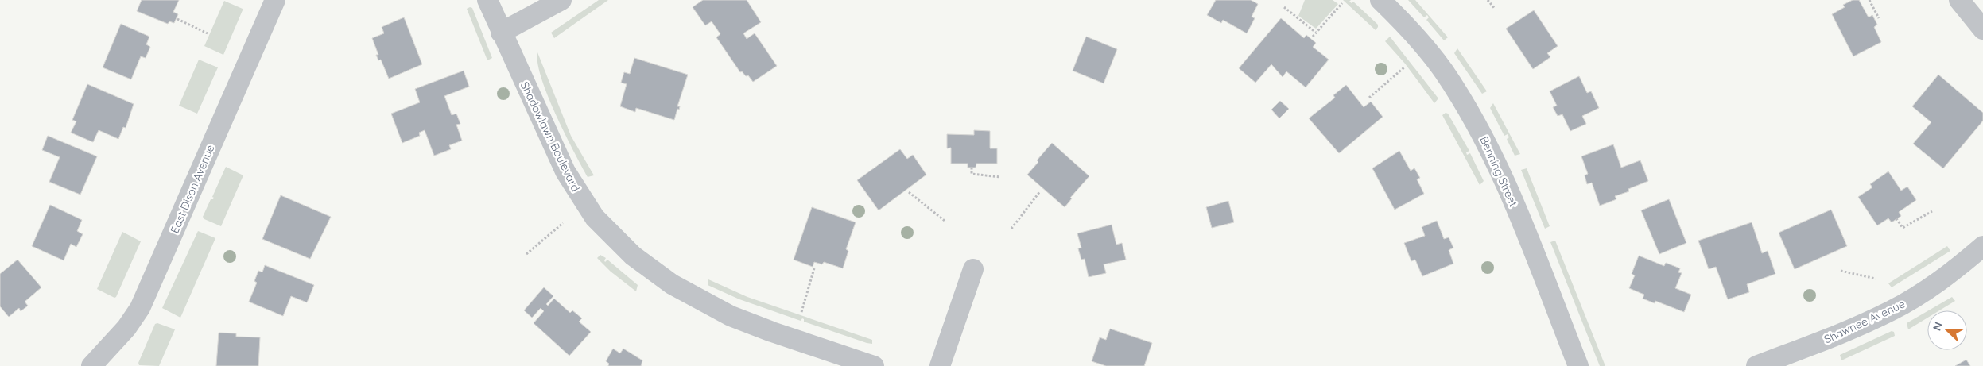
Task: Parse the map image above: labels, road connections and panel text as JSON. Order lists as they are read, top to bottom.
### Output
{
  "streets": {
    "street": [
      "Shadowlawn Boulevard",
      "Benning Street",
      "East Dison Avenue",
      "Shawnee Avenue"
    ]
  },
  "north": "left"
}
